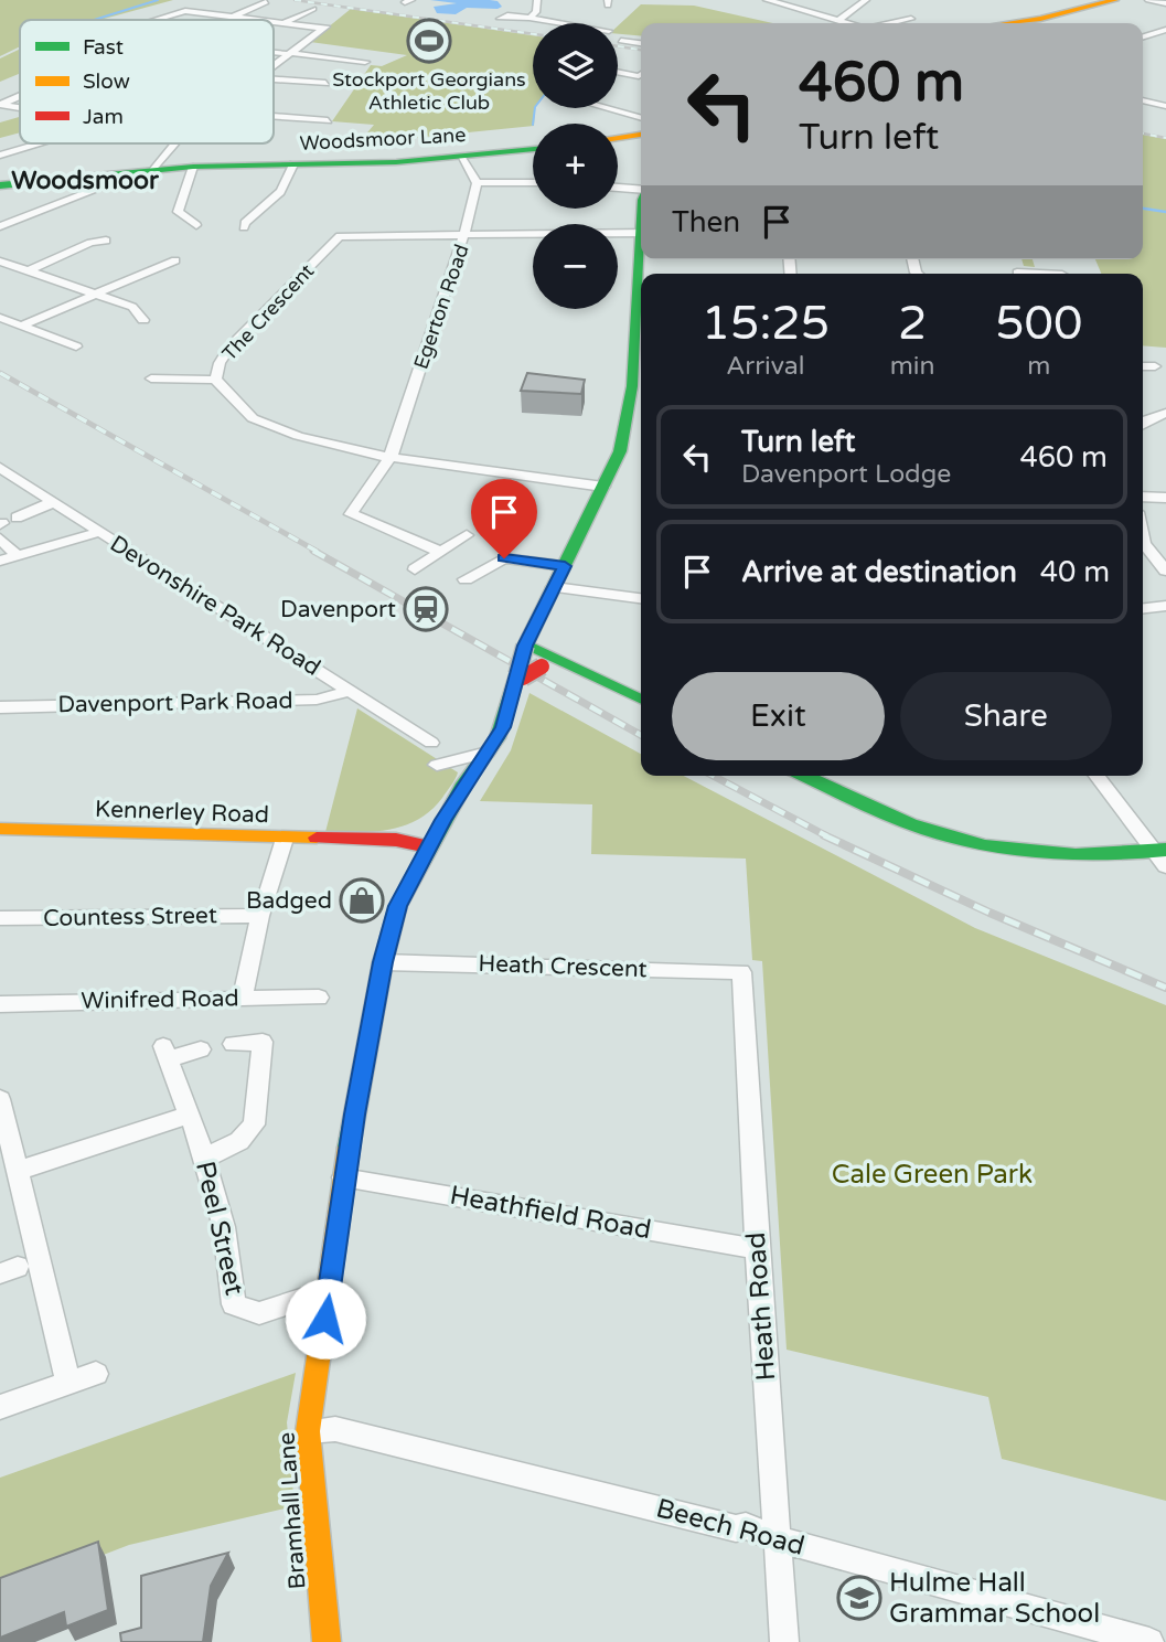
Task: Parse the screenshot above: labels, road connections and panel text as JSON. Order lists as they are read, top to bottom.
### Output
{
  "streets": {
    "main road": ["Woodsmoor Lane", "Kennerley Road", "Bramhall Lane"],
    "street": [
      "Egerton Road",
      "The Crescent",
      "Devonshire Park Road",
      "Davenport Park Road",
      "Countess Street",
      "Heath Crescent",
      "Winifred Road",
      "Heathfield Road",
      "Peel Street",
      "Heath Road",
      "Beech Road"
    ]
  },
  "crossings": [
    ["Egerton Road", "The Crescent"],
    ["The Crescent", "Bramhall Lane"],
    ["Devonshire Park Road", "Davenport Park Road"],
    ["Heath Crescent", "Heath Road"],
    ["Heath Crescent", "Bramhall Lane"],
    ["Heathfield Road", "Heath Road"],
    ["Heathfield Road", "Bramhall Lane"],
    ["Peel Street", "Bramhall Lane"],
    ["Heath Road", "Beech Road"],
    ["Bramhall Lane", "Beech Road"]
  ],
  "districts": ["Woodsmoor"],
  "parks": ["Cale Green Park"],
  "places": {
    "sports": ["Stockport Georgians Athletic Club"],
    "station": ["Davenport"],
    "shop": ["Badged"],
    "school or university": ["Hulme Hall Grammar School"]
  },
  "legend": ["Fast", "Slow", "Jam"],
  "page": {
    "map_buttons": ["+", "−"],
    "turn": ["460 m", "Turn left"],
    "then": "Then",
    "eta": [
      "15:25",
      "Arrival",
      "2",
      "min",
      "500",
      "m"
    ],
    "list": [
      {
        "name": "Turn left",
        "note": "Davenport Lodge",
        "value": "460 m"
      },
      {
        "name": "Arrive at destination",
        "value": "40 m"
      }
    ],
    "buttons": ["Exit", "Share"]
  }
}
